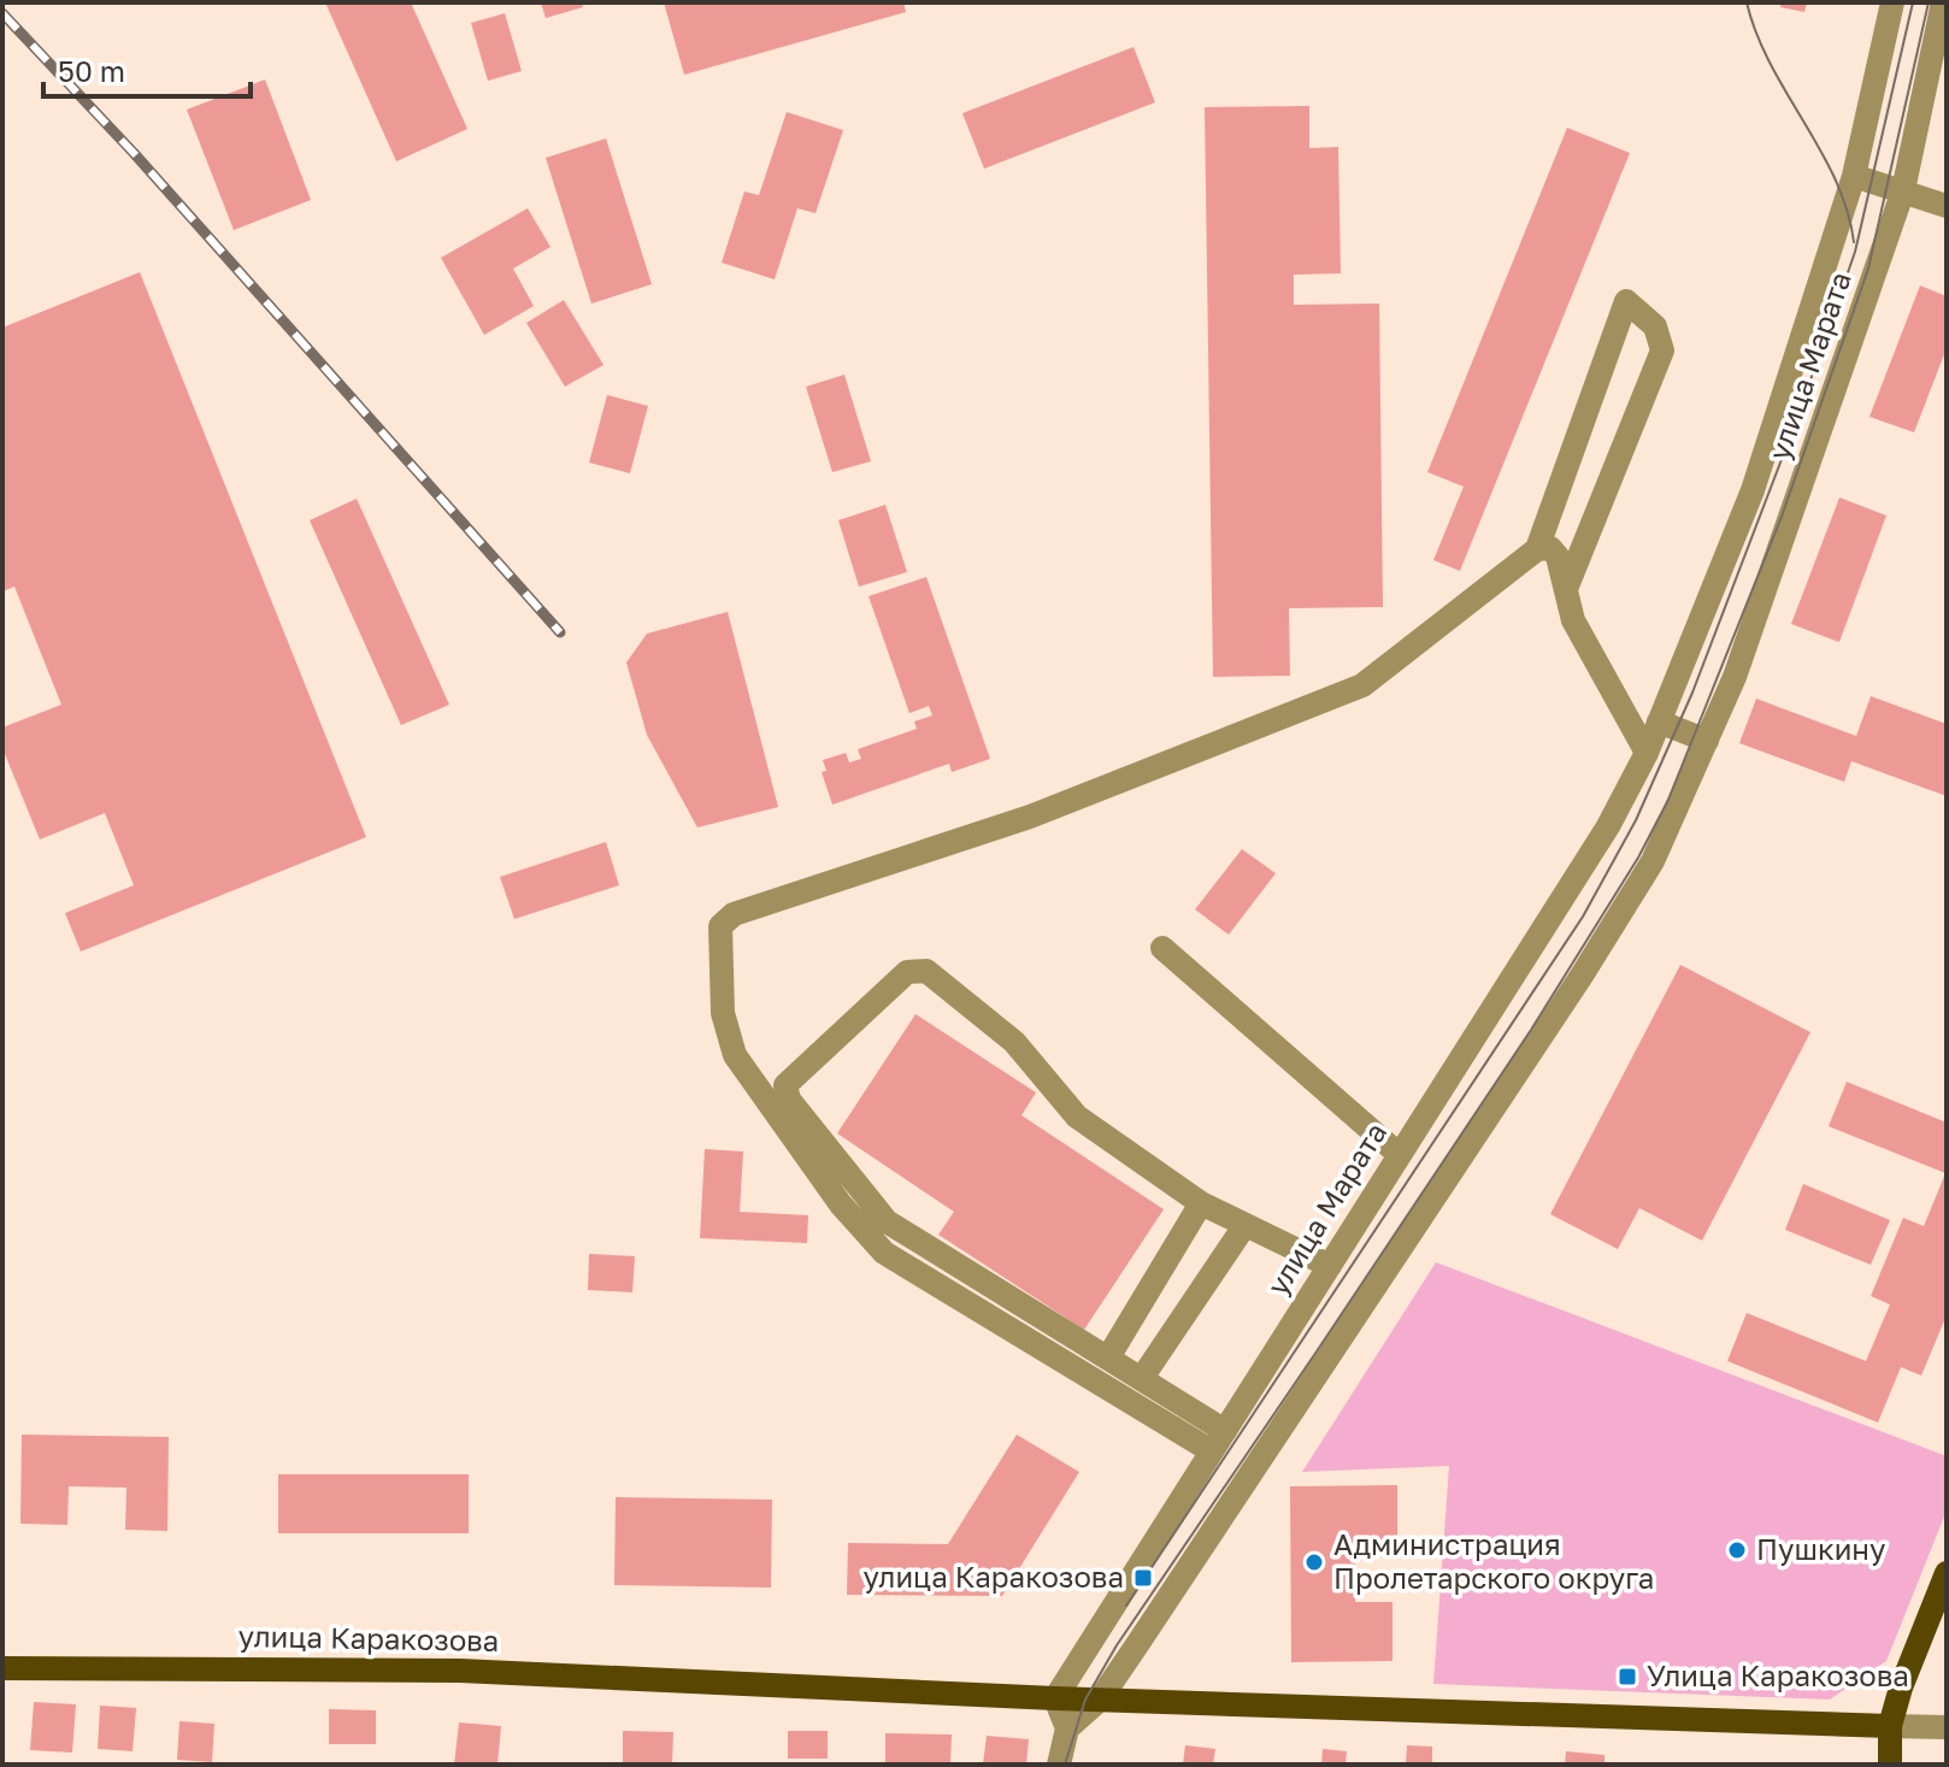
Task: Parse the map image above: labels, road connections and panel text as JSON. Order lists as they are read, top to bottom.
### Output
{
  "streets": {
    "main road": ["улица Каракозова"],
    "street": ["улица Марата"]
  },
  "crossings": [
    ["улица Марата", "улица Каракозова"]
  ],
  "places": {
    "other": ["Пушкину", "Администрация Пролетарского округа"],
    "transit": ["улица Каракозова", "Улица Каракозова"]
  },
  "scale_bar": "50 m"
}
